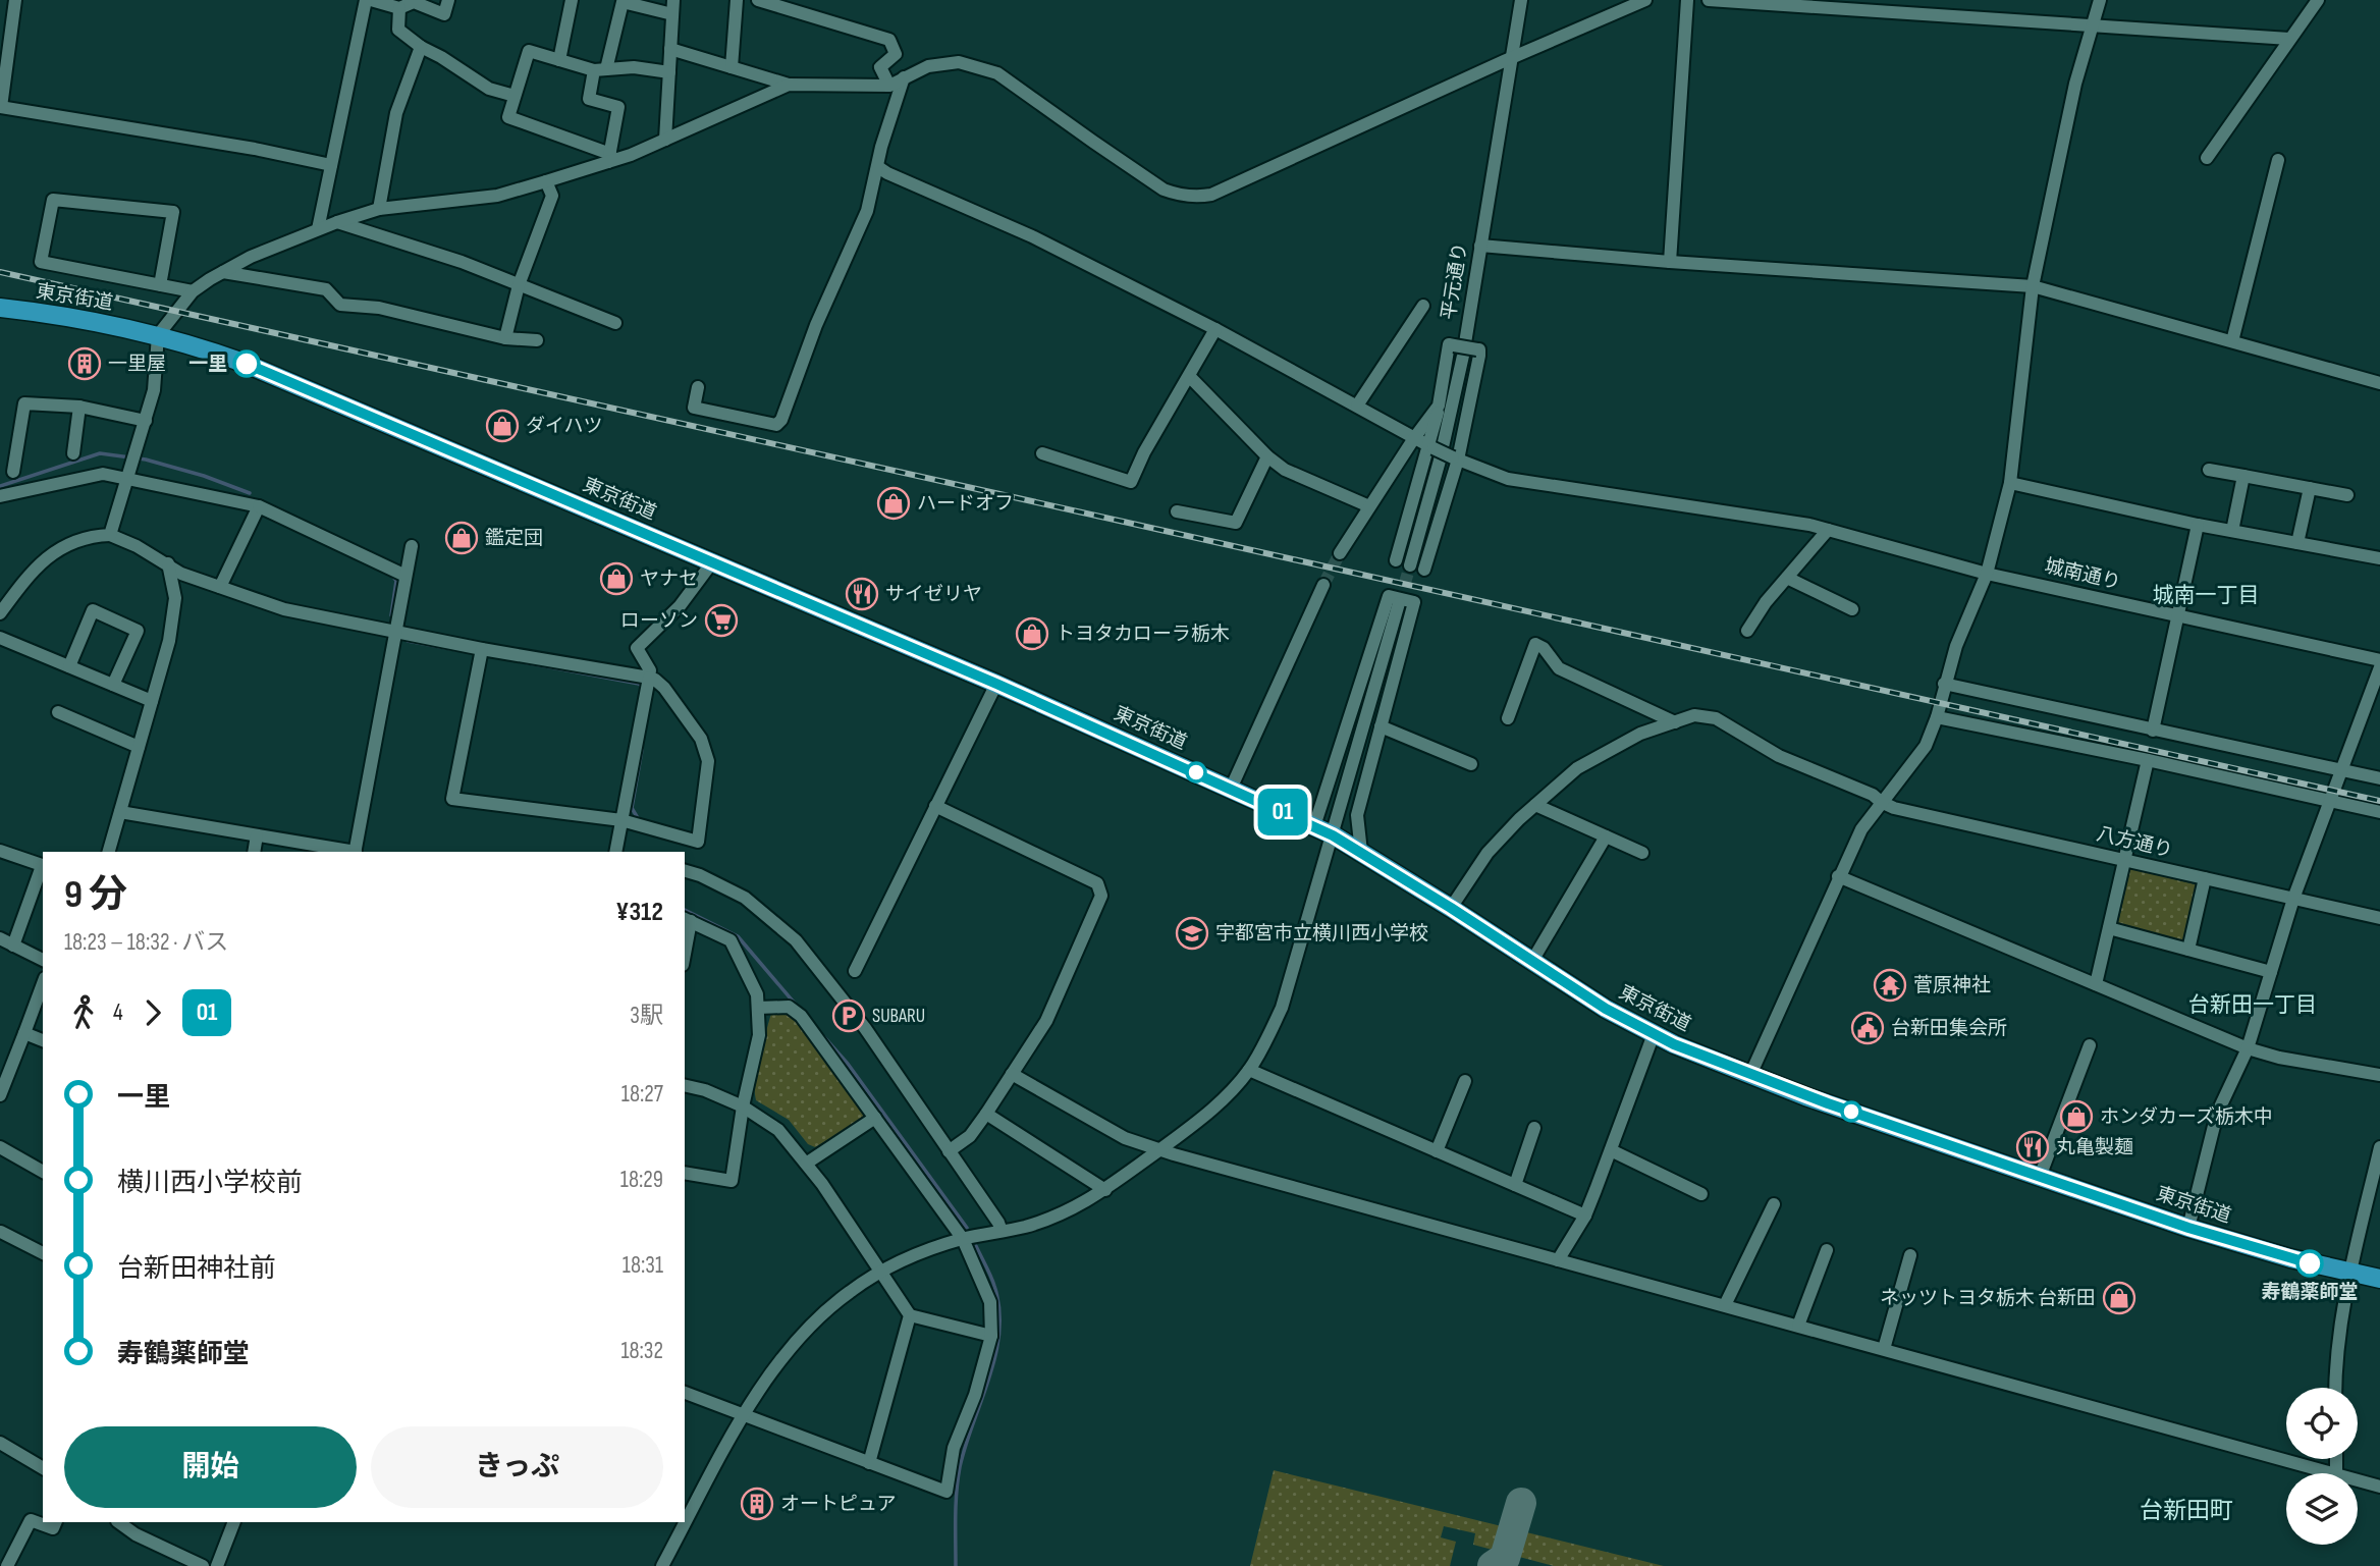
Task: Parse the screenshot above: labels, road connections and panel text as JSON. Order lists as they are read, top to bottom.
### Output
{
  "streets": {
    "highway": ["東京街道"],
    "street": ["平元通り", "城南通り", "八方通り"]
  },
  "crossings": [
    ["東京街道", "八方通り"]
  ],
  "districts": ["城南一丁目", "台新田一丁目", "台新田町"],
  "places": {
    "building": ["一里屋", "オートピュア"],
    "other": ["一里", "寿鶴薬師堂"],
    "shop": [
      "ダイハツ",
      "ハードオフ",
      "鑑定団",
      "ヤナセ",
      "トヨタカローラ栃木",
      "ホンダカーズ栃木中",
      "ネッツトヨタ栃木 台新田"
    ],
    "restaurant": ["サイゼリヤ", "丸亀製麺"],
    "supermarket": ["ローソン"],
    "school or university": ["宇都宮市立横川西小学校"],
    "temple": ["菅原神社"],
    "parking": ["SUBARU"],
    "public building": ["台新田集会所"]
  },
  "lines": ["bus line 01"],
  "page": {
    "on_map": "01",
    "heading": ["9 分", "18:23 – 18:32 · バス", "¥312"],
    "legs": ["4", "01", "3駅"],
    "list": [
      {
        "name": "一里",
        "value": "18:27"
      },
      {
        "name": "横川西小学校前",
        "value": "18:29"
      },
      {
        "name": "台新田神社前",
        "value": "18:31"
      },
      {
        "name": "寿鶴薬師堂",
        "value": "18:32"
      }
    ],
    "buttons": ["開始", "きっぷ"]
  }
}
